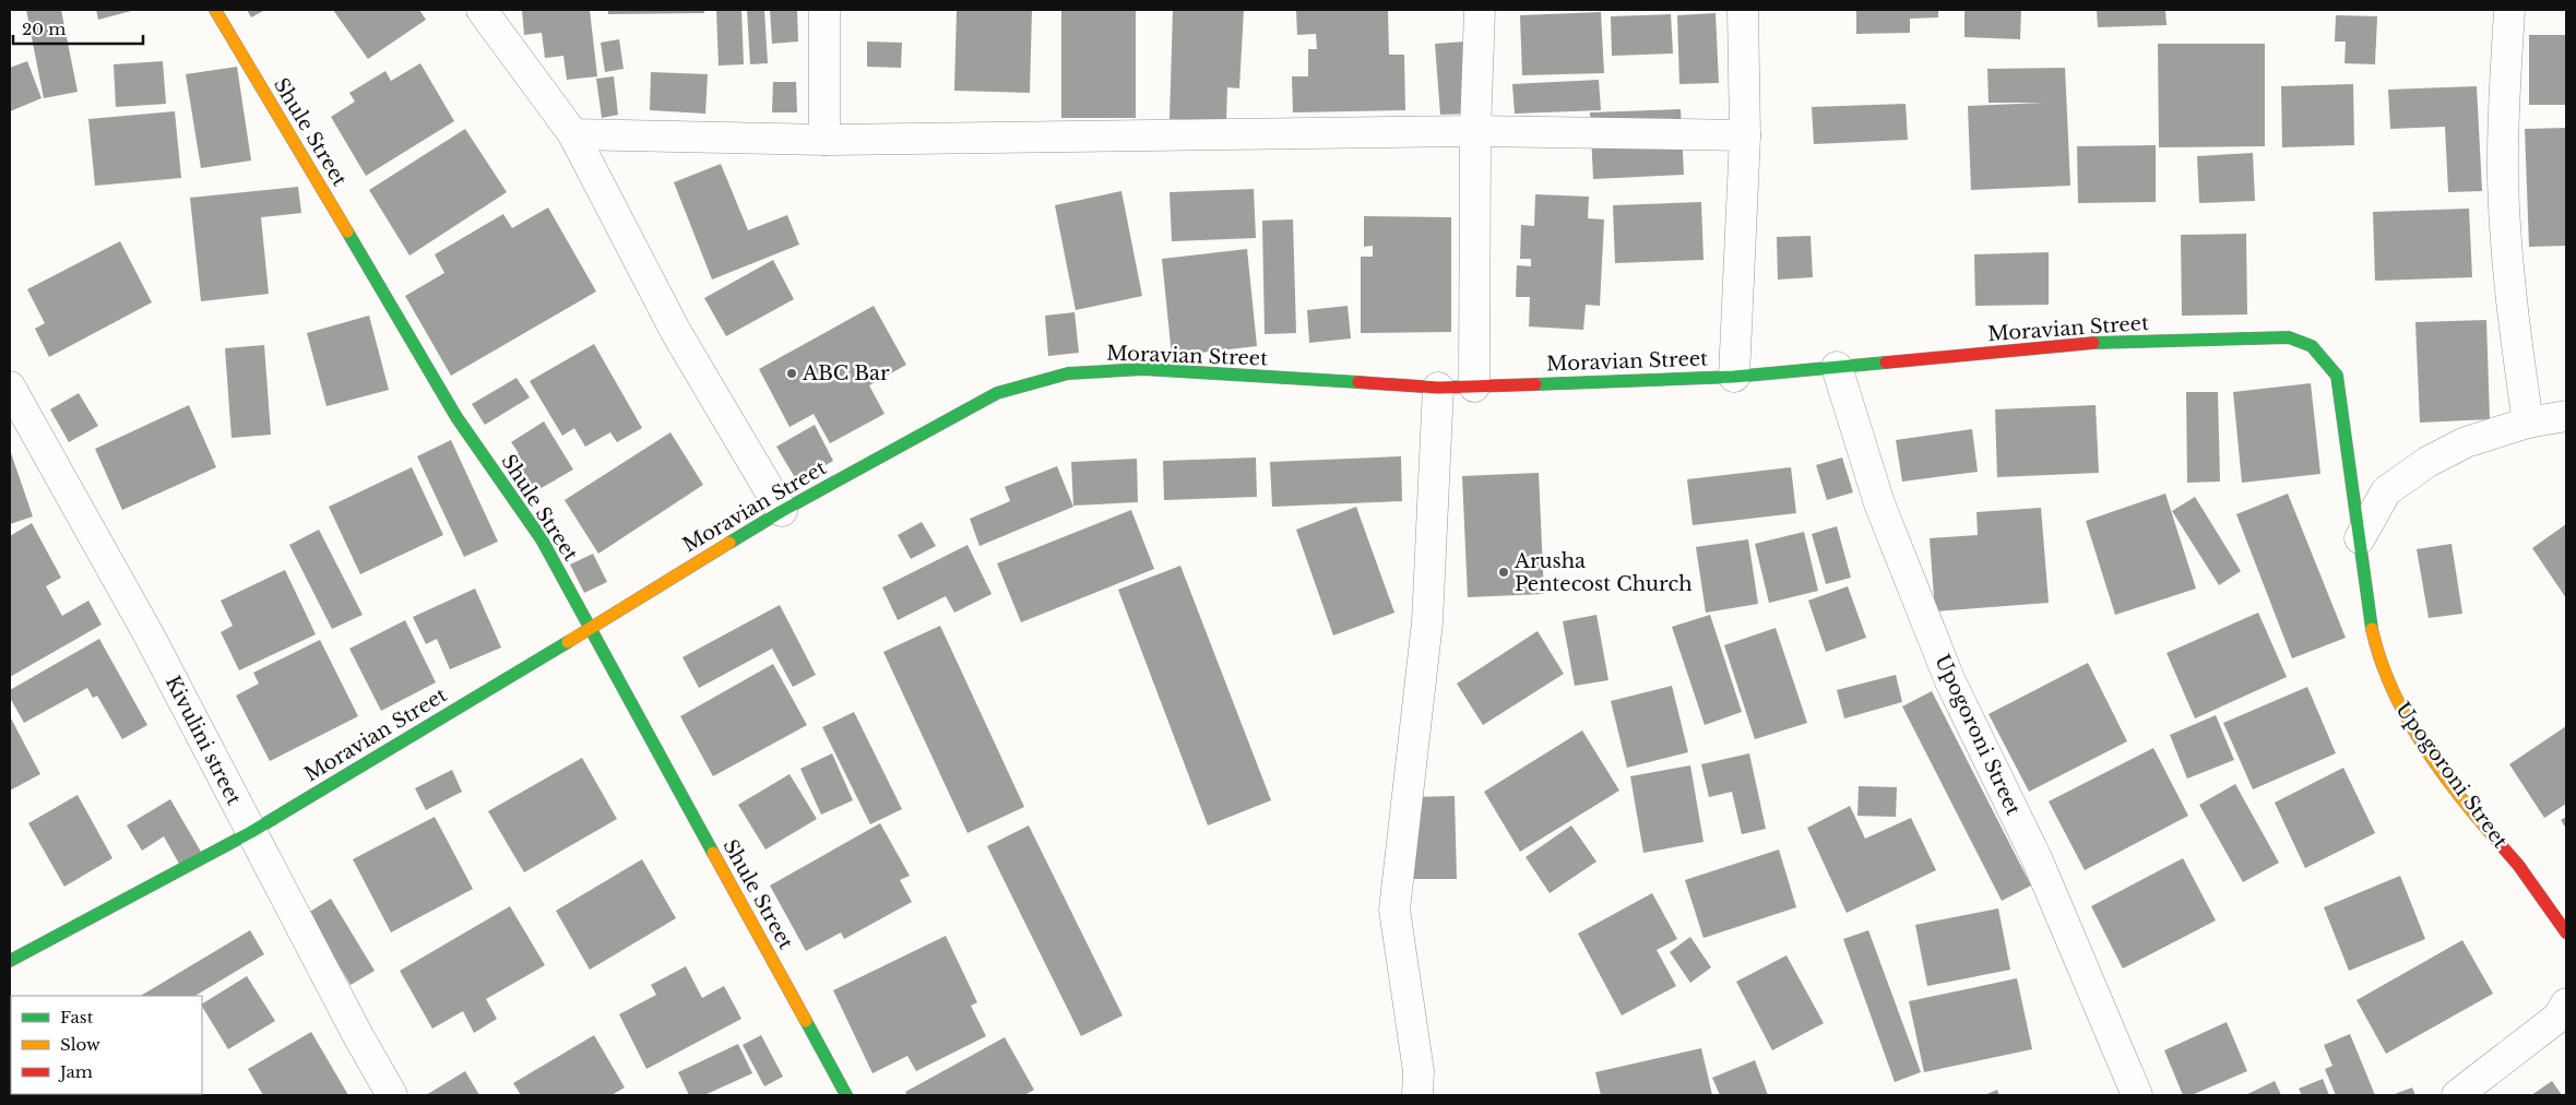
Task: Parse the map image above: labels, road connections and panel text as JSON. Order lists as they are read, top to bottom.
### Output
{
  "streets": {
    "street": [
      "Shule Street",
      "Moravian Street",
      "Upogoroni Street",
      "Kivulini street"
    ]
  },
  "crossings": [
    ["Shule Street", "Moravian Street"],
    ["Moravian Street", "Upogoroni Street"],
    ["Moravian Street", "Kivulini street"]
  ],
  "places": ["ABC Bar", "Arusha Pentecost Church"],
  "legend": ["Fast", "Slow", "Jam"],
  "scale_bar": "20 m"
}
